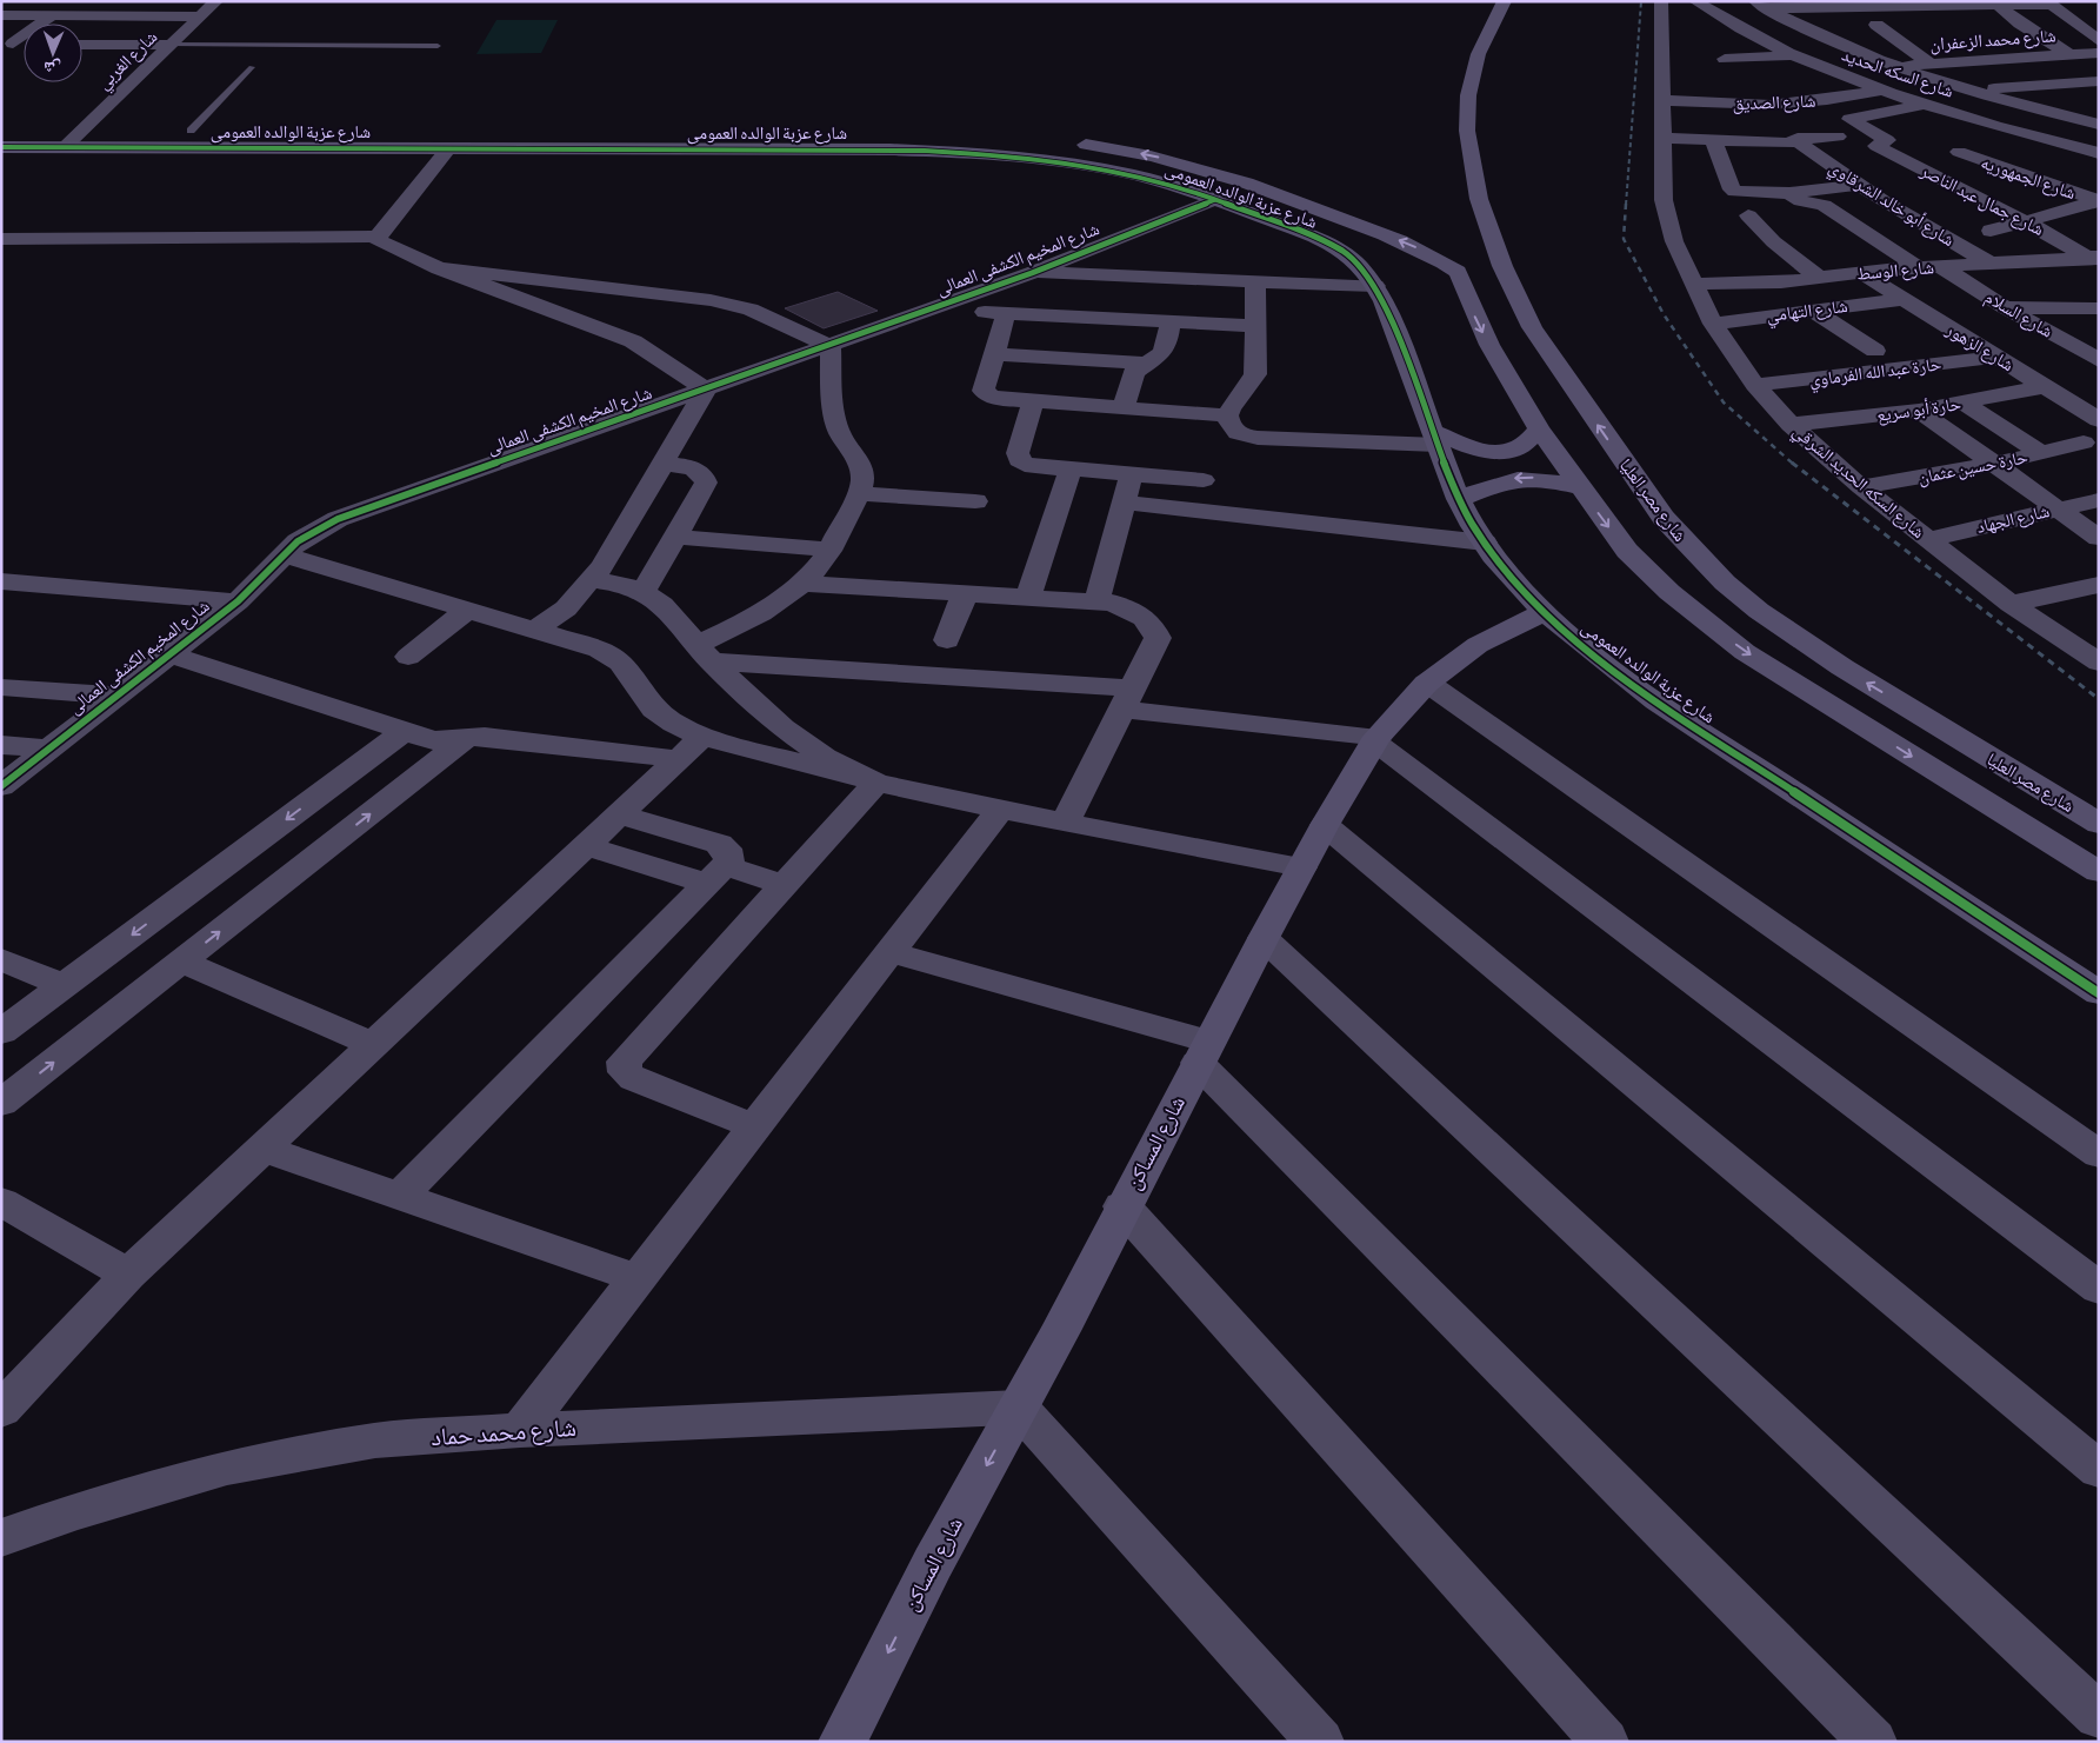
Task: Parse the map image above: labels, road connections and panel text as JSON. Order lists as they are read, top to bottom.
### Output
{
  "streets": {
    "street": [
      "شارع محمد الزعفران",
      "شارع الغربي",
      "شارع السكه الحديد",
      "شارع الصديق",
      "شارع عزبة الوالده العمومى",
      "شارع الجمهوريه",
      "شارع جمال عبد الناصر",
      "شارع أبو خالد الشرقاوي",
      "شارع المخيم الكشفى العمالى",
      "شارع الوسط",
      "شارع التهامي",
      "شارع السلام",
      "شارع الزهور",
      "حارة عبد الله الفرماوي",
      "حارة أبو سريع",
      "حارة حسين عثمان",
      "شارع السكه الحديد الشرقي",
      "شارع مصر العليا",
      "شارع الجهاد",
      "شارع المساكن",
      "شارع محمد حماد"
    ]
  },
  "crossings": [
    ["شارع محمد الزعفران", "شارع السكه الحديد"],
    ["شارع الغربي", "شارع عزبة الوالده العمومى"],
    ["شارع السكه الحديد", "شارع الصديق"],
    ["شارع السكه الحديد", "شارع الجمهوريه"],
    ["شارع السكه الحديد", "شارع جمال عبد الناصر"],
    ["شارع الصديق", "شارع السكه الحديد الشرقي"],
    ["شارع عزبة الوالده العمومى", "شارع المخيم الكشفى العمالى"],
    ["شارع عزبة الوالده العمومى", "شارع مصر العليا"],
    ["شارع عزبة الوالده العمومى", "شارع المساكن"],
    ["شارع جمال عبد الناصر", "شارع الوسط"],
    ["شارع أبو خالد الشرقاوي", "شارع الوسط"],
    ["شارع الوسط", "شارع السلام"],
    ["شارع الوسط", "شارع الزهور"],
    ["شارع الوسط", "شارع السكه الحديد الشرقي"],
    ["شارع التهامي", "شارع الزهور"],
    ["شارع التهامي", "شارع السكه الحديد الشرقي"],
    ["شارع الزهور", "حارة عبد الله الفرماوي"],
    ["شارع الزهور", "حارة أبو سريع"],
    ["حارة عبد الله الفرماوي", "شارع السكه الحديد الشرقي"],
    ["حارة أبو سريع", "شارع السكه الحديد الشرقي"],
    ["حارة حسين عثمان", "شارع السكه الحديد الشرقي"],
    ["شارع السكه الحديد الشرقي", "شارع الجهاد"],
    ["شارع المساكن", "شارع محمد حماد"]
  ],
  "north": "bottom"
}
